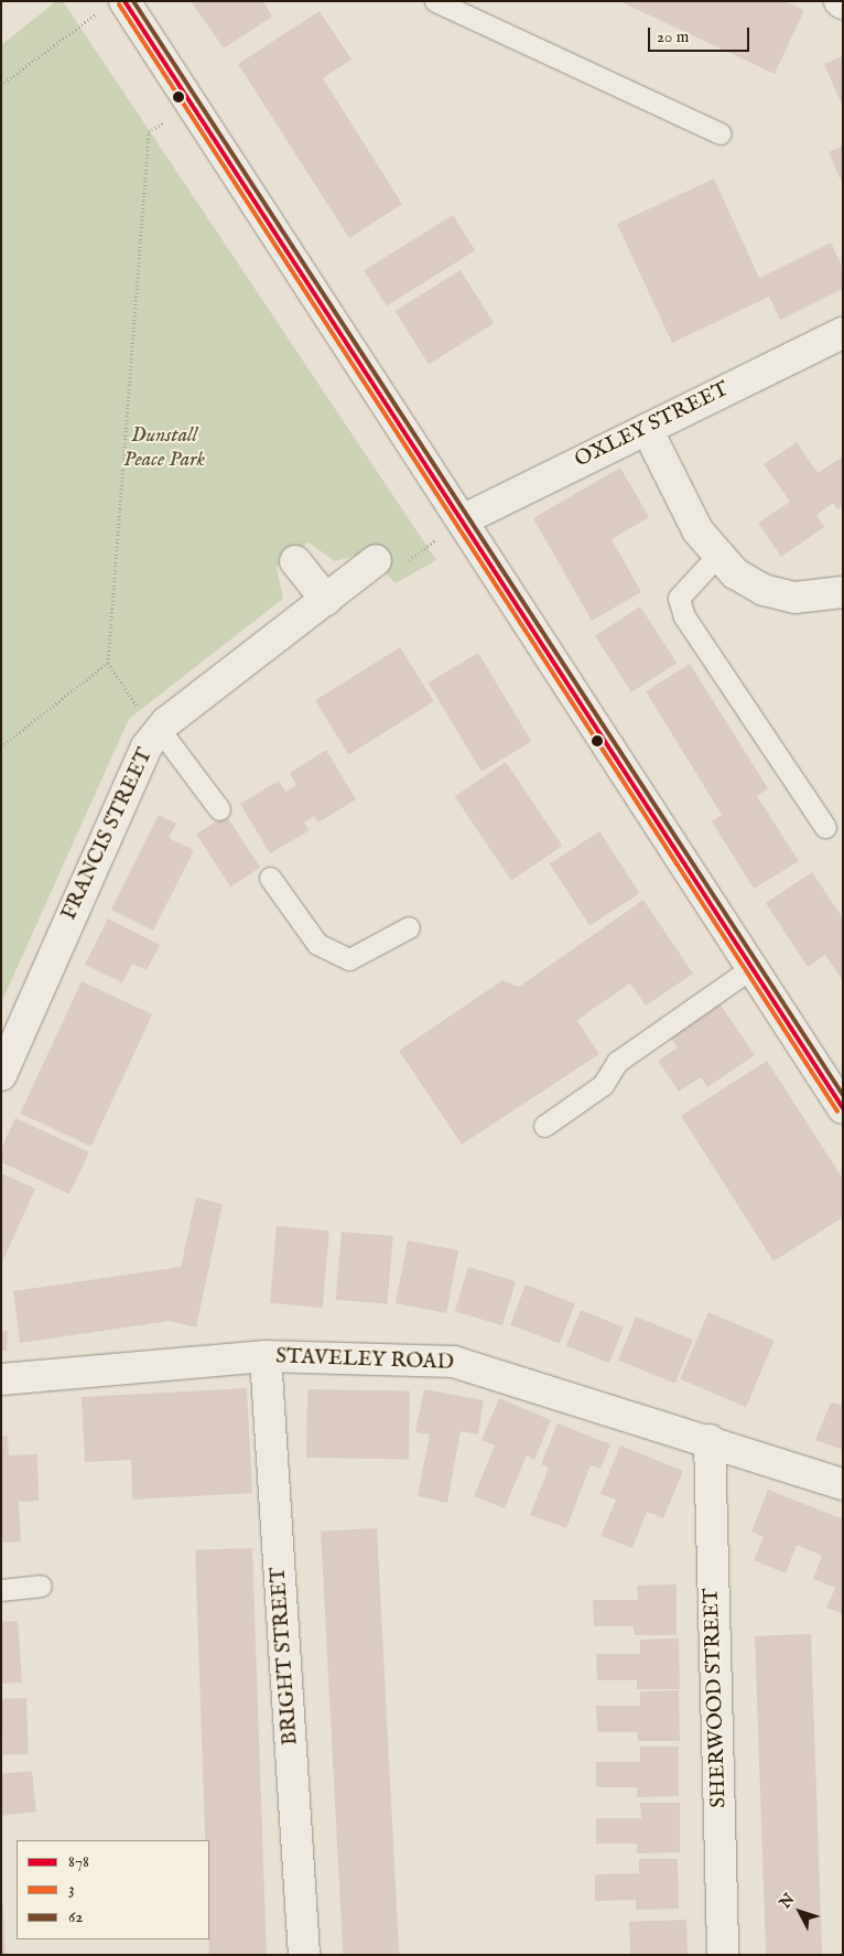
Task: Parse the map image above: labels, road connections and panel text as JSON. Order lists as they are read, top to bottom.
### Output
{
  "streets": {
    "street": [
      "OXLEY STREET",
      "FRANCIS STREET",
      "STAVELEY ROAD",
      "BRIGHT STREET",
      "SHERWOOD STREET"
    ]
  },
  "crossings": [
    ["STAVELEY ROAD", "BRIGHT STREET"],
    ["STAVELEY ROAD", "SHERWOOD STREET"]
  ],
  "parks": ["Dunstall Peace Park"],
  "lines": ["transit line 878", "transit line 62", "transit line 3"],
  "legend": ["878", "3", "62"],
  "scale_bar": "20 m",
  "north": "top left"
}
